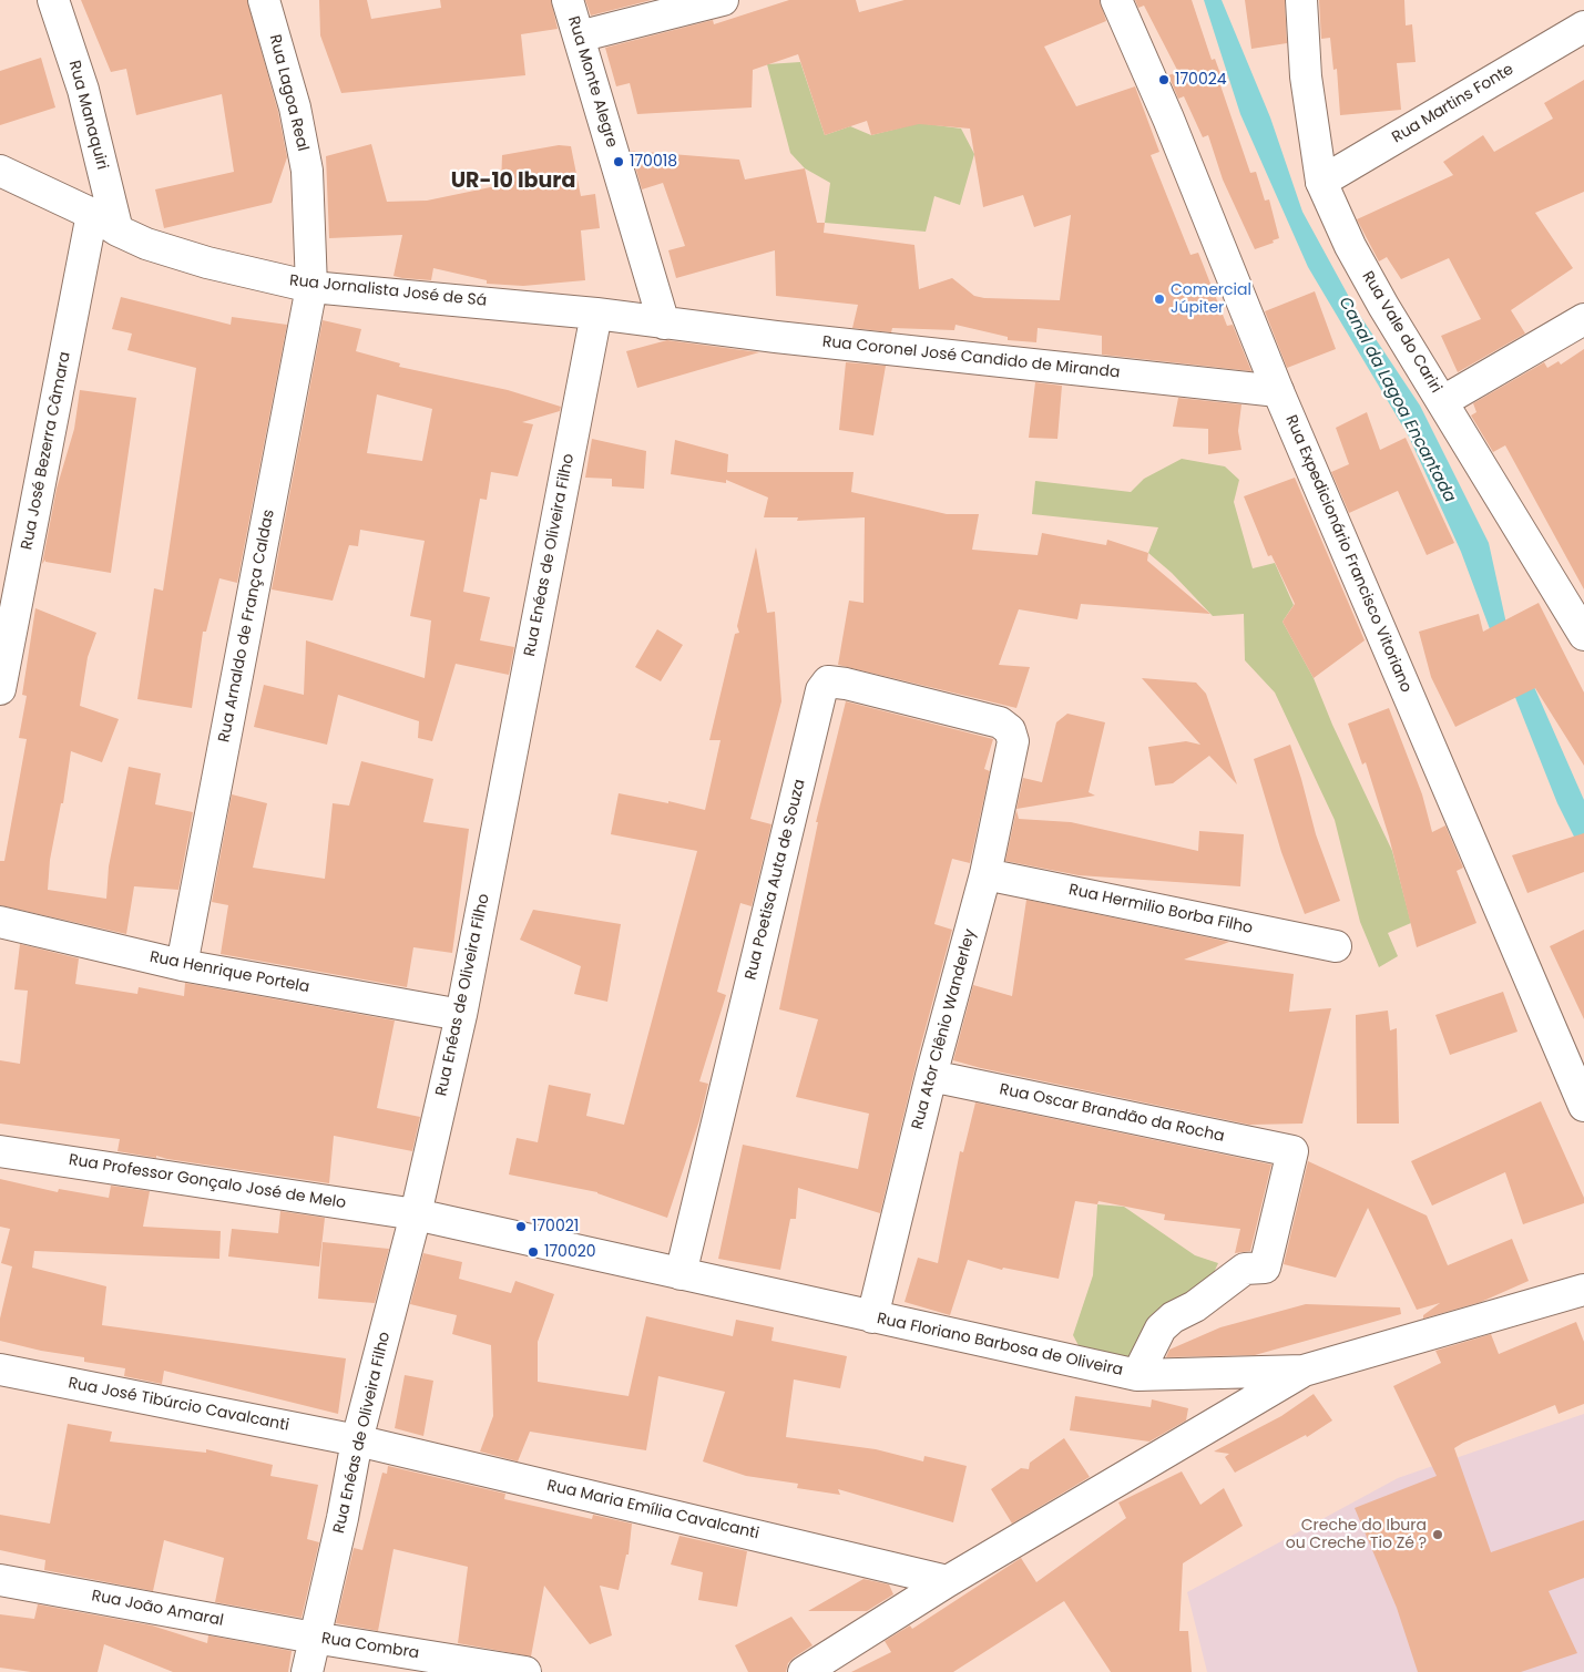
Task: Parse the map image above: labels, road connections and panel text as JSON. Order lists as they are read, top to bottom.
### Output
{
  "streets": {
    "street": [
      "Rua Monte Alegre",
      "Rua Lagoa Real",
      "Rua Martins Fonte",
      "Rua Manaquiri",
      "Rua Jornalista José de Sá",
      "Rua Vale do Cariri",
      "Rua Coronel José Candido de Miranda",
      "Rua José Bezerra Câmara",
      "Rua Expedicionário Francisco Vitoriano",
      "Rua Enéas de Oliveira Filho",
      "Rua Arnaldo de França Caldas",
      "Rua Poetisa Auta de Souza",
      "Rua Hermilio Borba Filho",
      "Rua Henrique Portela",
      "Rua Ator Clênio Wanderley",
      "Rua Oscar Brandão da Rocha",
      "Rua Professor Gonçalo José de Melo",
      "Rua Floriano Barbosa de Oliveira",
      "Rua José Tibúrcio Cavalcanti",
      "Rua Maria Emília Cavalcanti",
      "Rua João Amaral",
      "Rua Combra"
    ]
  },
  "crossings": [
    ["Rua Monte Alegre", "Rua Jornalista José de Sá"],
    ["Rua Monte Alegre", "Rua Coronel José Candido de Miranda"],
    ["Rua Lagoa Real", "Rua Jornalista José de Sá"],
    ["Rua Lagoa Real", "Rua Arnaldo de França Caldas"],
    ["Rua Martins Fonte", "Rua Vale do Cariri"],
    ["Rua Manaquiri", "Rua Jornalista José de Sá"],
    ["Rua Jornalista José de Sá", "Rua Coronel José Candido de Miranda"],
    ["Rua Jornalista José de Sá", "Rua José Bezerra Câmara"],
    ["Rua Jornalista José de Sá", "Rua Enéas de Oliveira Filho"],
    ["Rua Jornalista José de Sá", "Rua Arnaldo de França Caldas"],
    ["Rua Coronel José Candido de Miranda", "Rua Expedicionário Francisco Vitoriano"],
    ["Rua Enéas de Oliveira Filho", "Rua Henrique Portela"],
    ["Rua Enéas de Oliveira Filho", "Rua Professor Gonçalo José de Melo"],
    ["Rua Enéas de Oliveira Filho", "Rua Floriano Barbosa de Oliveira"],
    ["Rua Enéas de Oliveira Filho", "Rua José Tibúrcio Cavalcanti"],
    ["Rua Enéas de Oliveira Filho", "Rua Maria Emília Cavalcanti"],
    ["Rua Enéas de Oliveira Filho", "Rua João Amaral"],
    ["Rua Enéas de Oliveira Filho", "Rua Combra"],
    ["Rua Arnaldo de França Caldas", "Rua Henrique Portela"],
    ["Rua Poetisa Auta de Souza", "Rua Ator Clênio Wanderley"],
    ["Rua Poetisa Auta de Souza", "Rua Floriano Barbosa de Oliveira"],
    ["Rua Hermilio Borba Filho", "Rua Ator Clênio Wanderley"],
    ["Rua Ator Clênio Wanderley", "Rua Oscar Brandão da Rocha"],
    ["Rua Ator Clênio Wanderley", "Rua Floriano Barbosa de Oliveira"],
    ["Rua Oscar Brandão da Rocha", "Rua Floriano Barbosa de Oliveira"],
    ["Rua Professor Gonçalo José de Melo", "Rua Floriano Barbosa de Oliveira"],
    ["Rua José Tibúrcio Cavalcanti", "Rua Maria Emília Cavalcanti"],
    ["Rua João Amaral", "Rua Combra"]
  ],
  "districts": ["UR-10 Ibura"],
  "water": ["Canal da Lagoa Encantada"],
  "places": [
    "170024",
    "170018",
    "Comercial Júpiter",
    "170021",
    "170020",
    "Creche do Ibura ou Creche Tio Zé ?"
  ]
}
